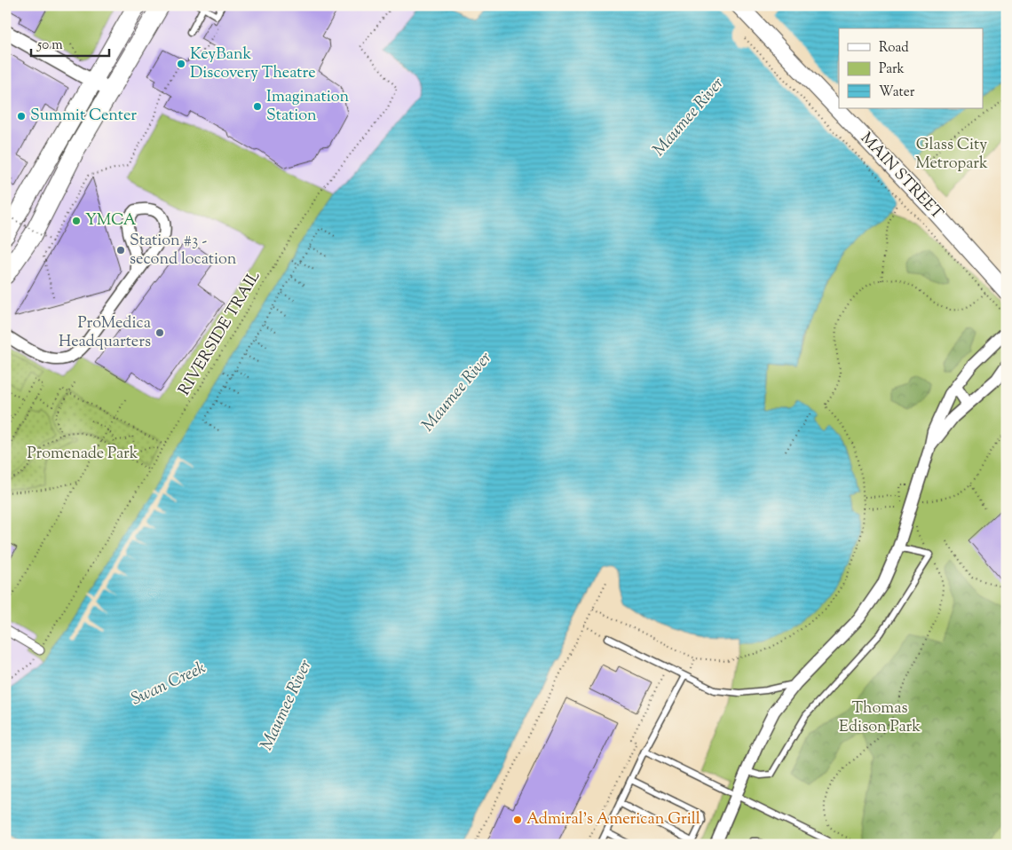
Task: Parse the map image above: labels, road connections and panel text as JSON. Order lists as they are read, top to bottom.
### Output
{
  "streets": {
    "main road": ["MAIN STREET"],
    "path": ["RIVERSIDE TRAIL"]
  },
  "water": ["Maumee River", "Swan Creek"],
  "parks": ["Glass City Metropark", "Promenade Park", "Thomas Edison Park"],
  "places": [
    "KeyBank Discovery Theatre",
    "Imagination Station",
    "Summit Center",
    "YMCA",
    "Station #3 - second location",
    "ProMedica Headquarters",
    "Admiral's American Grill"
  ],
  "legend": ["Road", "Park", "Water"],
  "scale_bar": "50 m"
}
